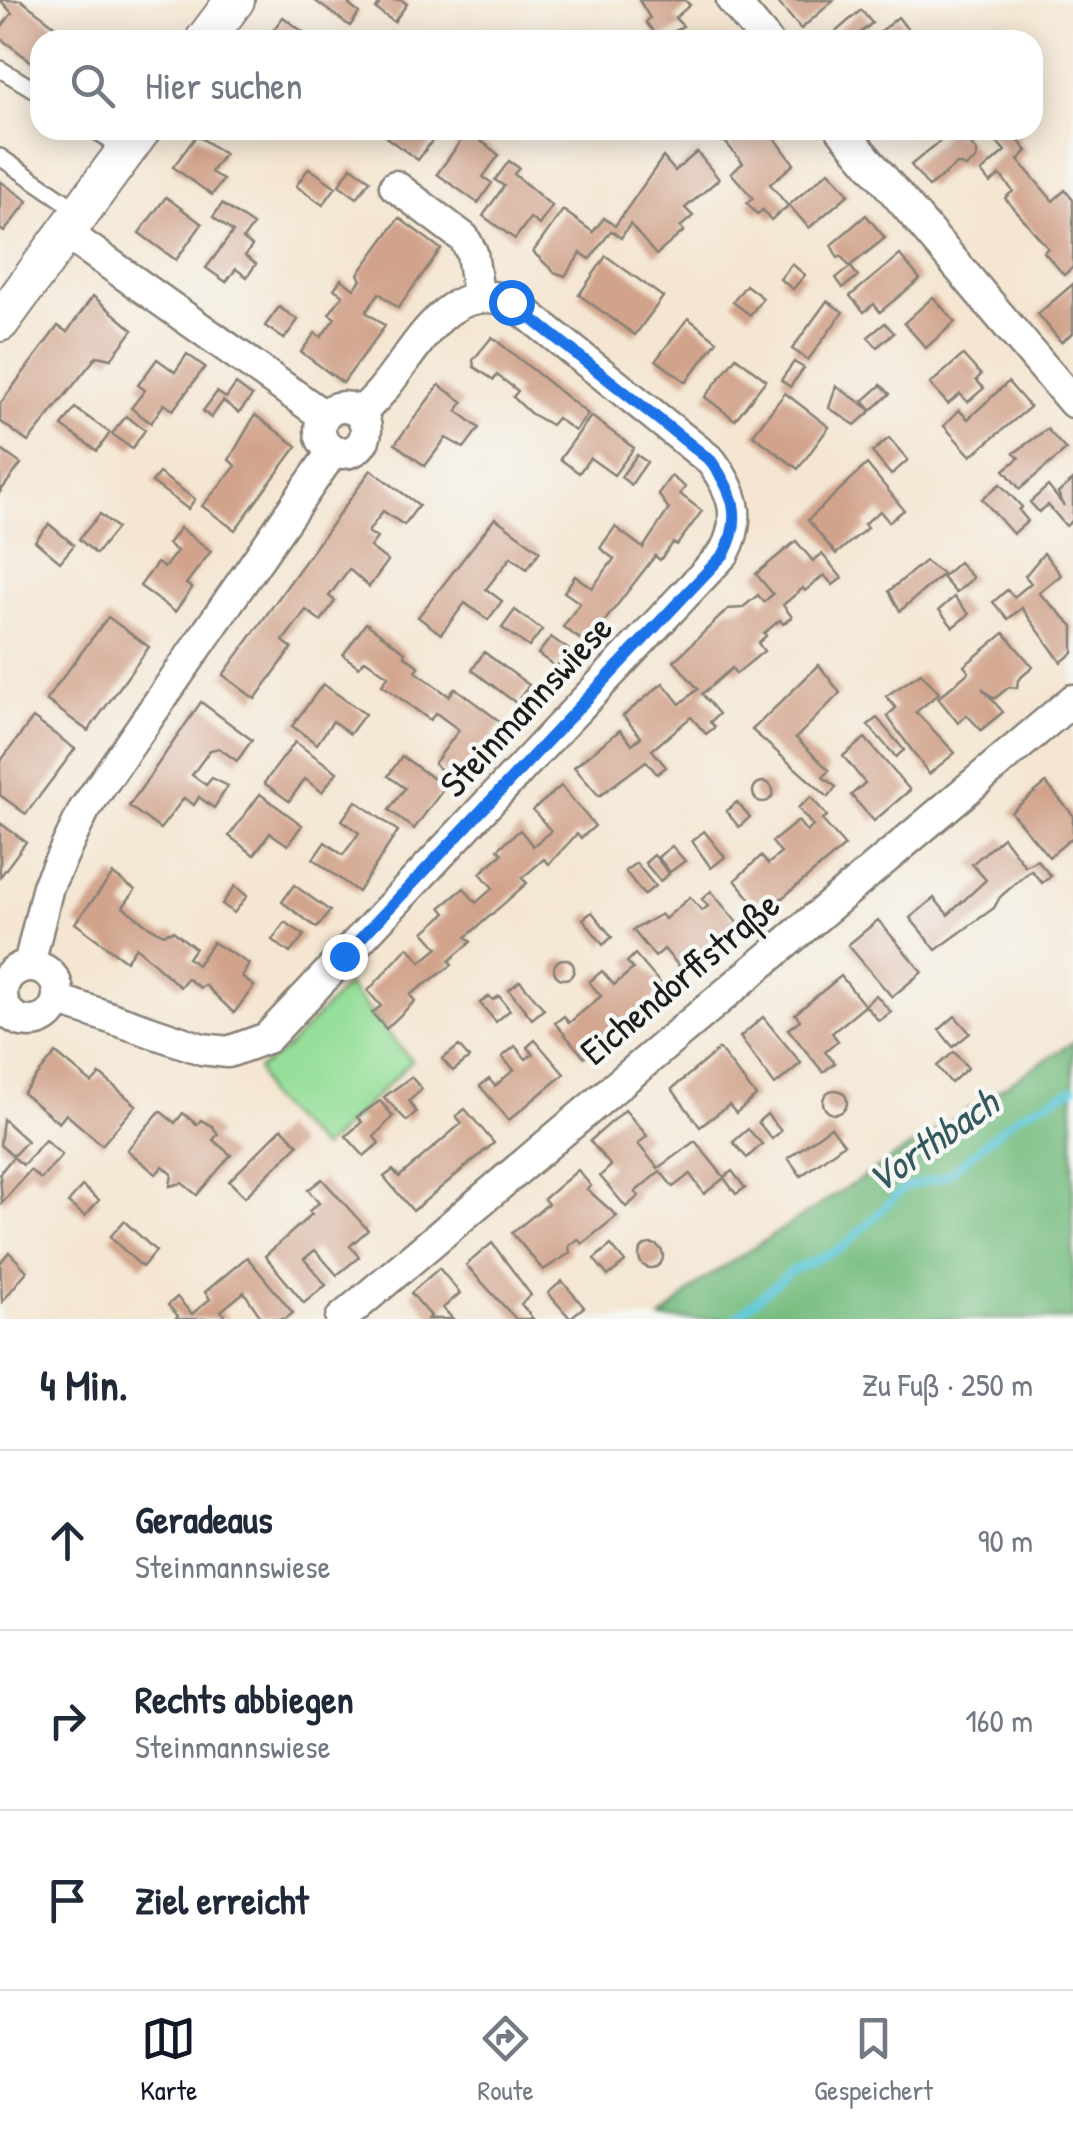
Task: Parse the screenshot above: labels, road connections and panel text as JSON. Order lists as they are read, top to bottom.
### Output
{
  "streets": {
    "street": ["Steinmannswiese", "Eichendorffstraße"]
  },
  "water": ["Vorthbach"],
  "page": {
    "search": "Hier suchen",
    "heading": ["4 Min.", "Zu Fuß · 250 m"],
    "list": [
      ["Geradeaus", "Steinmannswiese", "90 m"],
      ["Rechts abbiegen", "Steinmannswiese", "160 m"],
      "Ziel erreicht"
    ],
    "nav": ["Karte", "Route", "Gespeichert"]
  }
}
